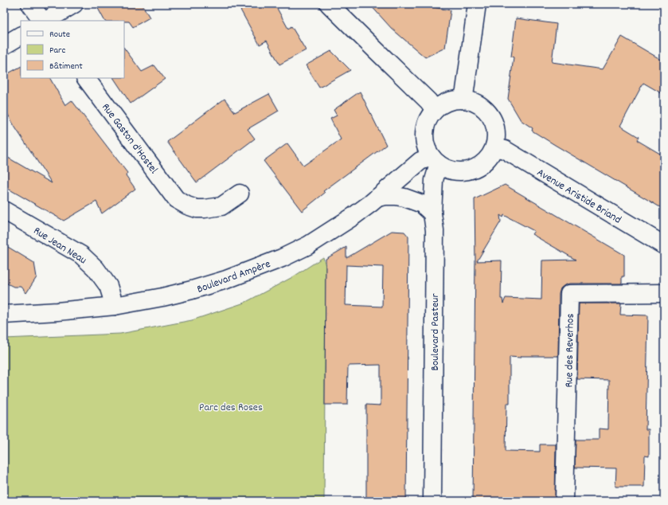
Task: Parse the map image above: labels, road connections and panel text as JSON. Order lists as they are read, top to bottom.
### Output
{
  "streets": {
    "street": [
      "Rue Gaston d'Hostel",
      "Avenue Aristide Briand",
      "Rue Jean Neau",
      "Boulevard Ampère",
      "Boulevard Pasteur",
      "Rue des Reverhos"
    ]
  },
  "crossings": [
    ["Avenue Aristide Briand", "Boulevard Ampère"],
    ["Avenue Aristide Briand", "Boulevard Pasteur"],
    ["Rue Jean Neau", "Boulevard Ampère"],
    ["Boulevard Ampère", "Boulevard Pasteur"]
  ],
  "parks": ["Parc des Roses"],
  "legend": ["Route", "Parc", "Bâtiment"]
}
